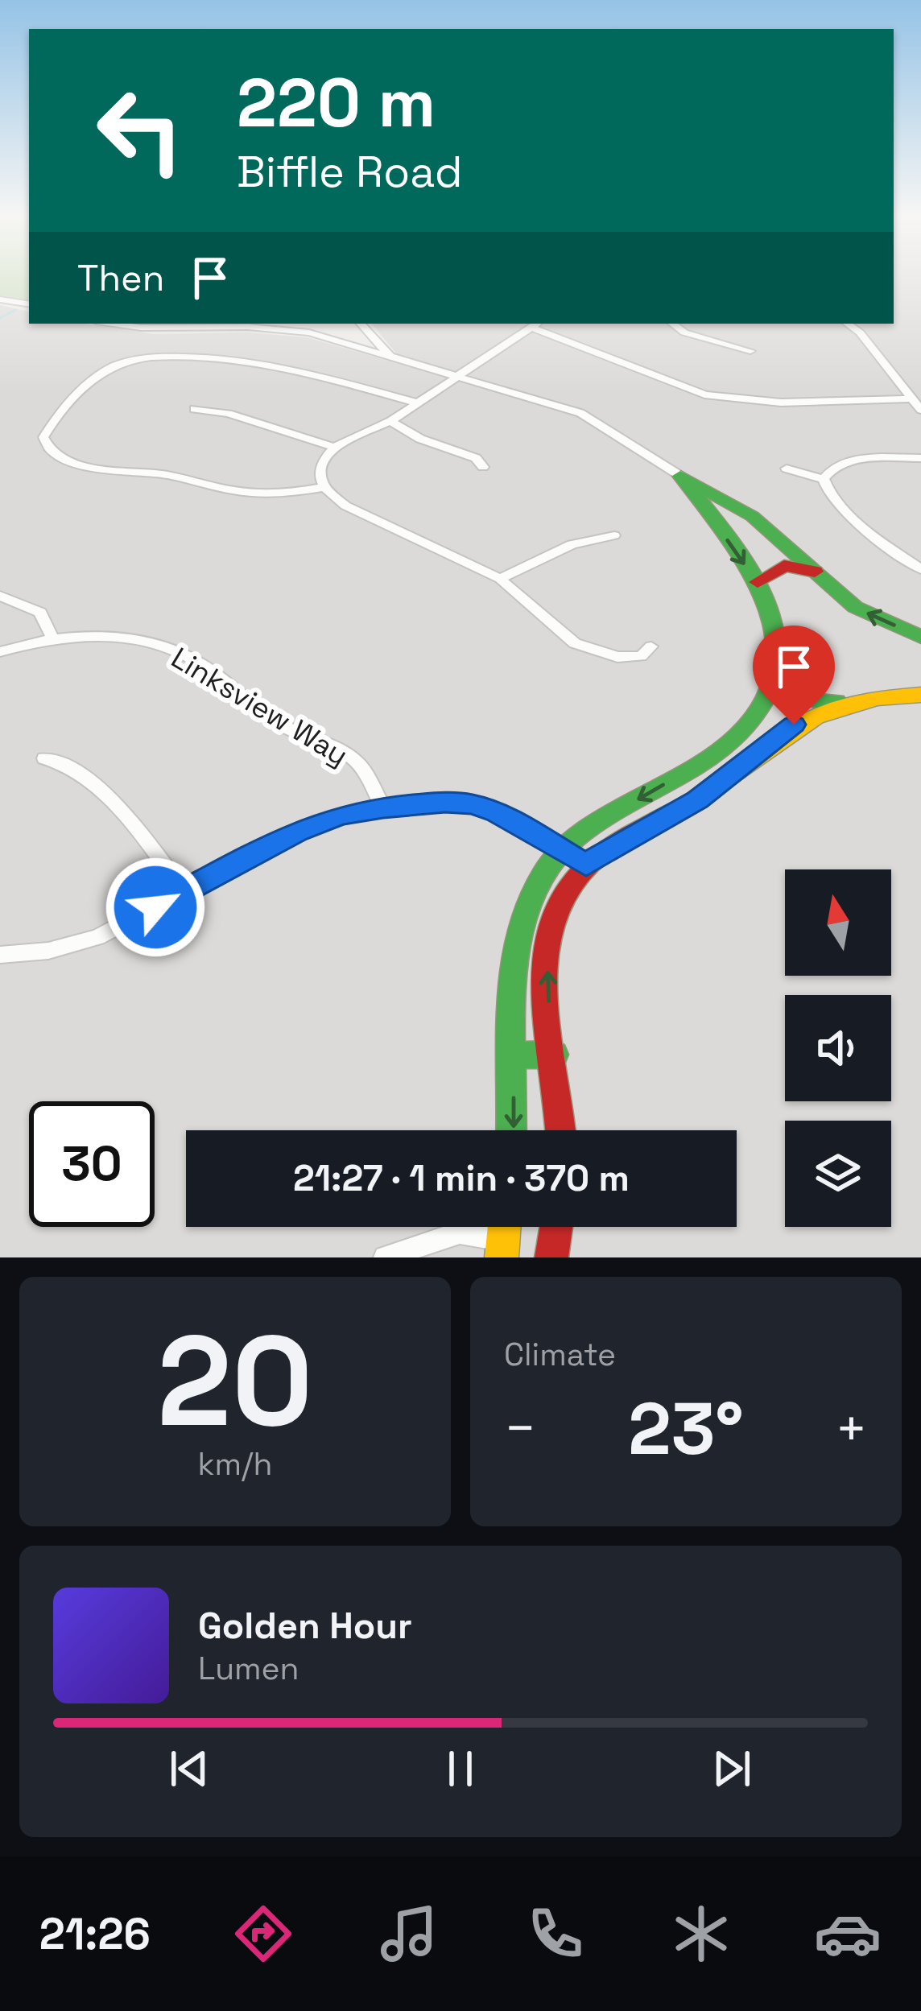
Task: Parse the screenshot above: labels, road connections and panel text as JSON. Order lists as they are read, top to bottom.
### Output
{
  "streets": {
    "street": ["Linksview Way"]
  },
  "north": "top",
  "page": {
    "turn": ["220 m", "Biffle Road"],
    "then": "Then",
    "limit": "30",
    "trip": "21:27 · 1 min · 370 m",
    "tile": [
      ["20", "km/h"],
      "Climate"
    ],
    "heat": ["−", "23°", "+"],
    "song": ["Golden Hour", "Lumen"],
    "tabs": "21:26"
  }
}
